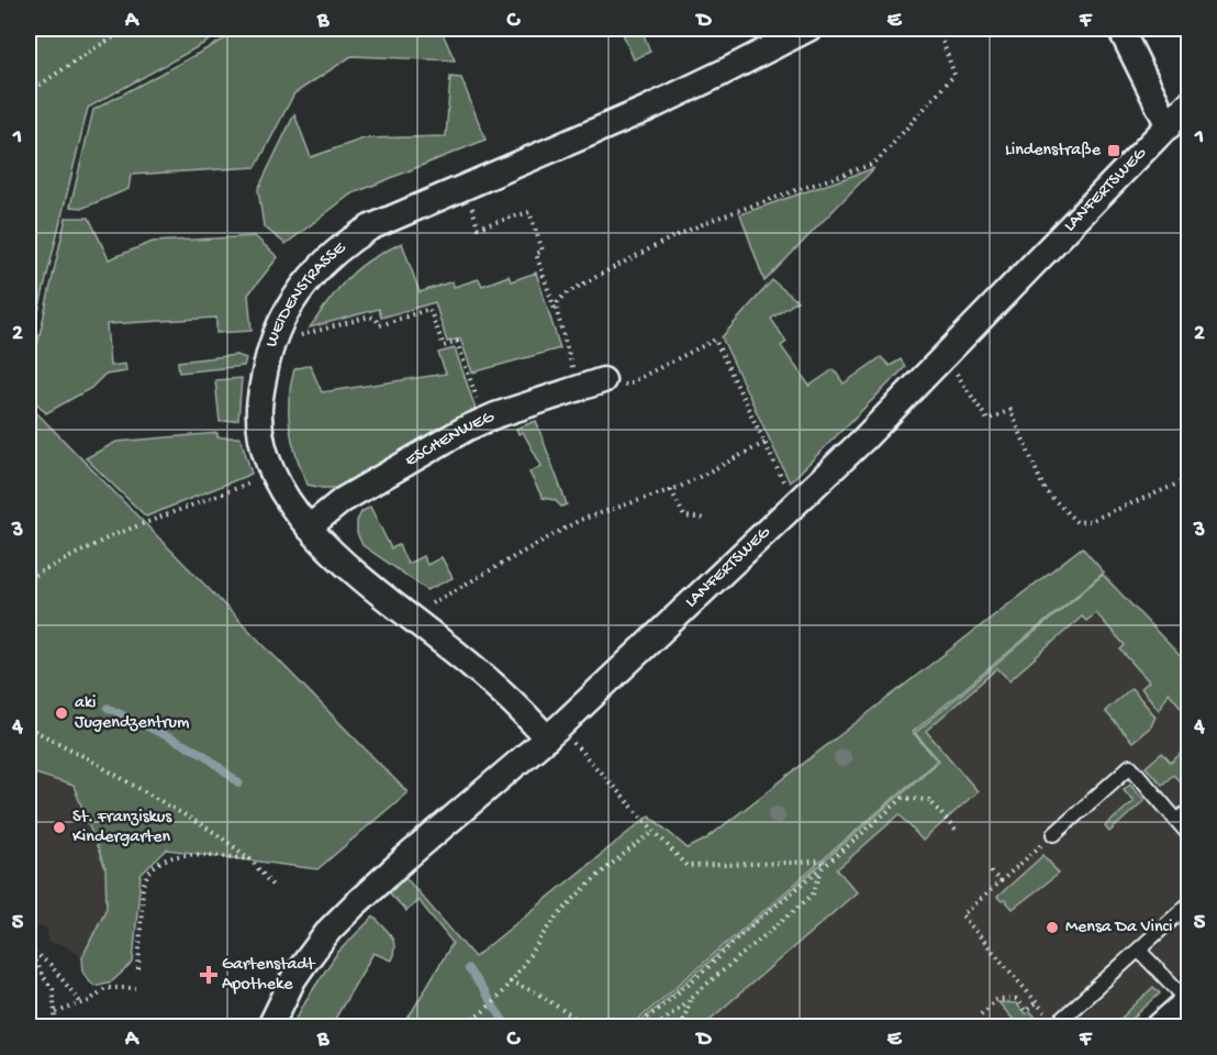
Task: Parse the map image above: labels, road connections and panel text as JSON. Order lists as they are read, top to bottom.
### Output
{
  "streets": {
    "street": ["LANFERTSWEG", "WEIDENSTRASSE", "ESCHENWEG"]
  },
  "crossings": [
    ["LANFERTSWEG", "WEIDENSTRASSE"],
    ["WEIDENSTRASSE", "ESCHENWEG"]
  ],
  "places": {
    "transit": ["Lindenstraße"],
    "other": ["aki Jugendzentrum", "St. Franziskus Kindergarten", "Mensa Da Vinci"],
    "health": ["Gartenstadt Apotheke"]
  },
  "grid": {
    "columns": [
      "A",
      "B",
      "C",
      "D",
      "E",
      "F"
    ],
    "rows": [
      "1",
      "2",
      "3",
      "4",
      "5"
    ]
  }
}
